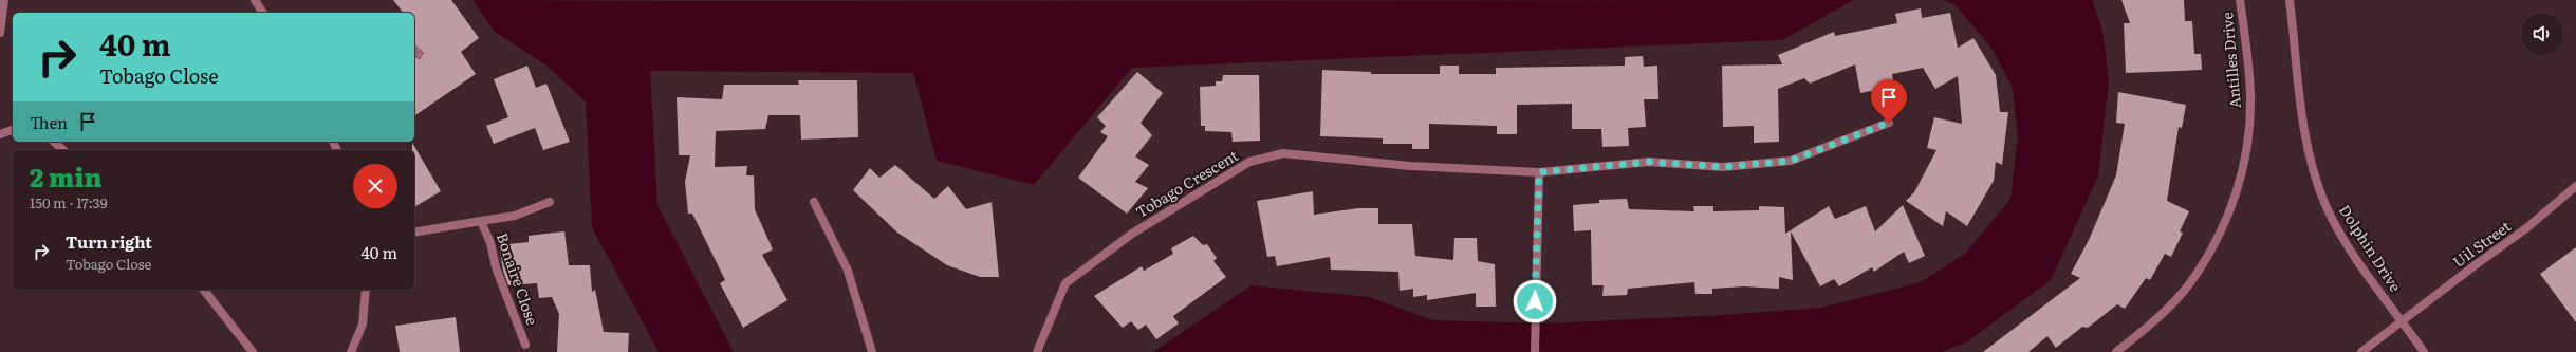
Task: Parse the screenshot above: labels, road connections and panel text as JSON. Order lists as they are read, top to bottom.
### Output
{
  "streets": {
    "street": [
      "Antilles Drive",
      "Tobago Crescent",
      "Uil Street",
      "Dolphin Drive",
      "Bonaire Close"
    ]
  },
  "crossings": [
    ["Uil Street", "Dolphin Drive"]
  ],
  "page": {
    "turn": ["40 m", "Tobago Close"],
    "then": "Then",
    "heading": ["2 min", "150 m · 17:39"],
    "list": [
      {
        "name": "Turn right",
        "note": "Tobago Close",
        "value": "40 m"
      }
    ]
  }
}
